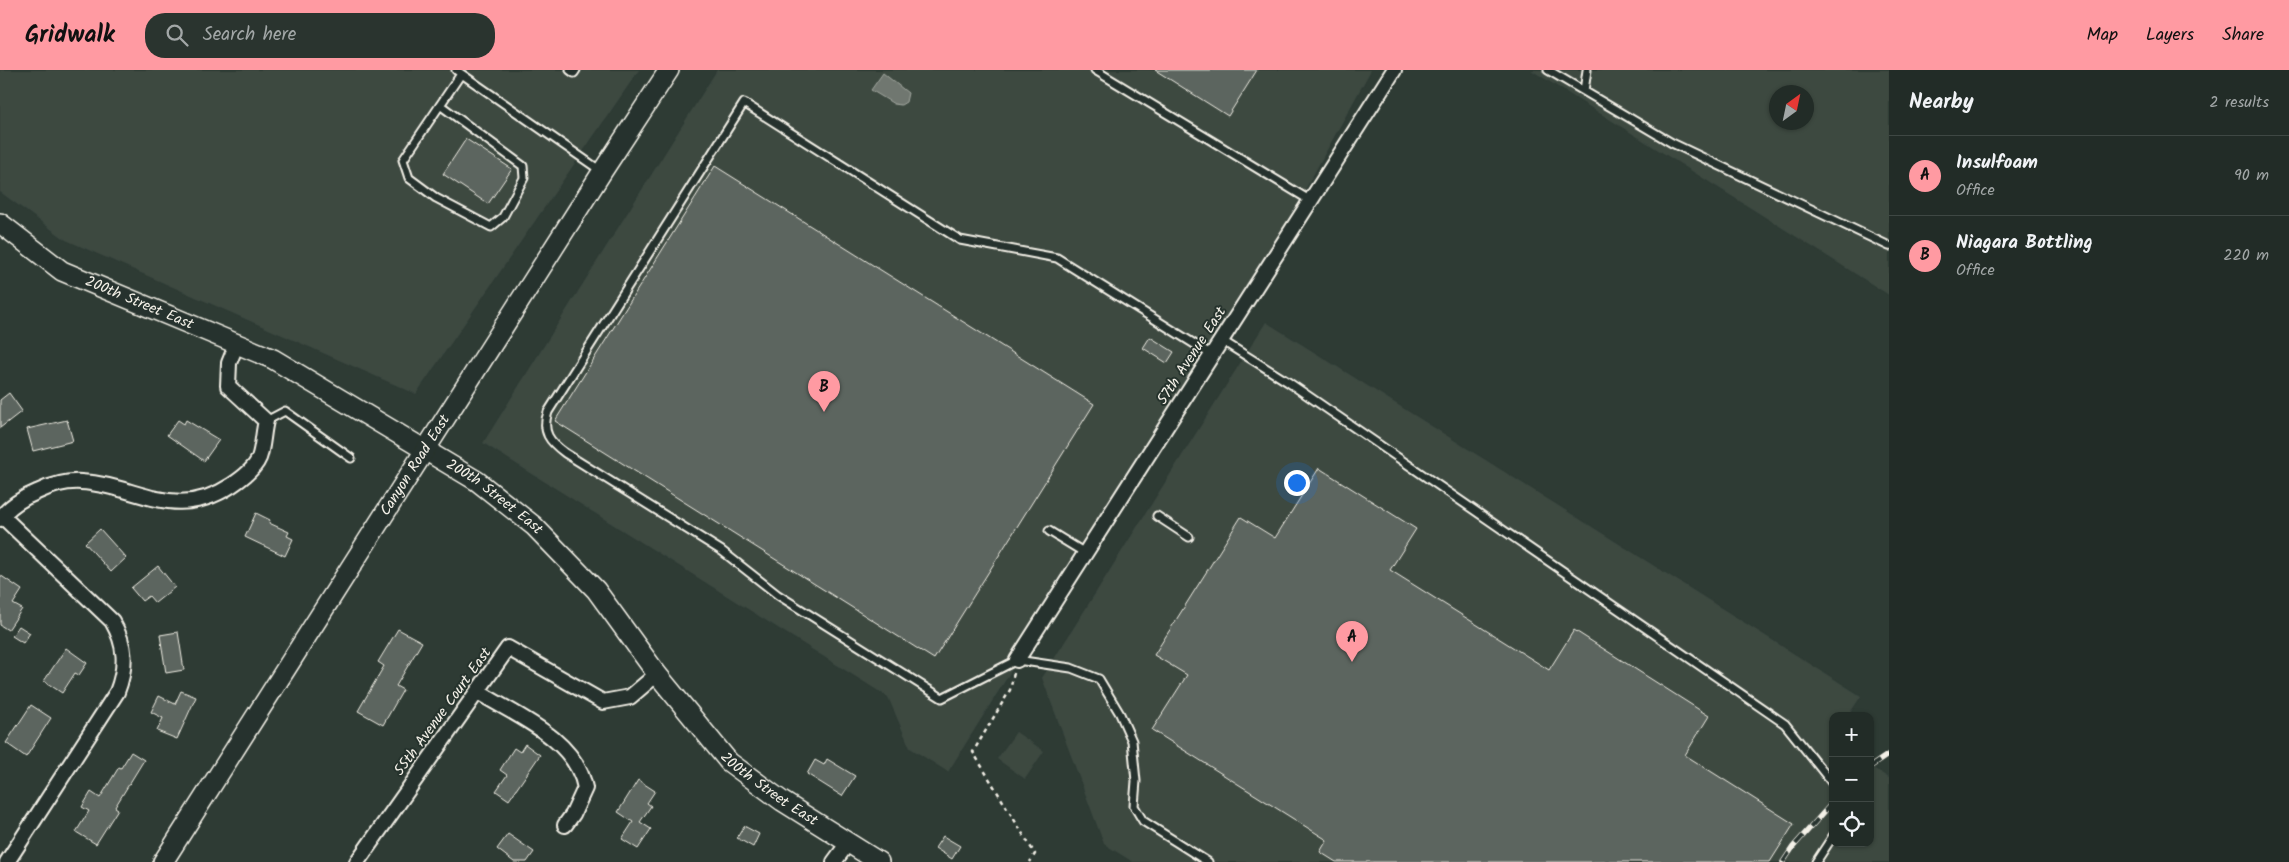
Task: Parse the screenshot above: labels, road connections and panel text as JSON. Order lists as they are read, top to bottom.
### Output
{
  "streets": {
    "street": [
      "200th Street East",
      "57th Avenue East",
      "Canyon Road East",
      "55th Avenue Court East"
    ]
  },
  "crossings": [
    ["200th Street East", "Canyon Road East"],
    ["200th Street East", "55th Avenue Court East"]
  ],
  "north": "top right",
  "page": {
    "header": "Gridwalk",
    "search": "Search here",
    "nav": ["Map", "Layers", "Share"],
    "heading": ["Nearby", "2 results"],
    "list": [
      {
        "mark": "A",
        "name": "Insulfoam",
        "note": "Office",
        "value": "90 m"
      },
      {
        "mark": "B",
        "name": "Niagara Bottling",
        "note": "Office",
        "value": "220 m"
      }
    ],
    "pins": ["B", "A"],
    "map_buttons": ["+", "−"]
  }
}
